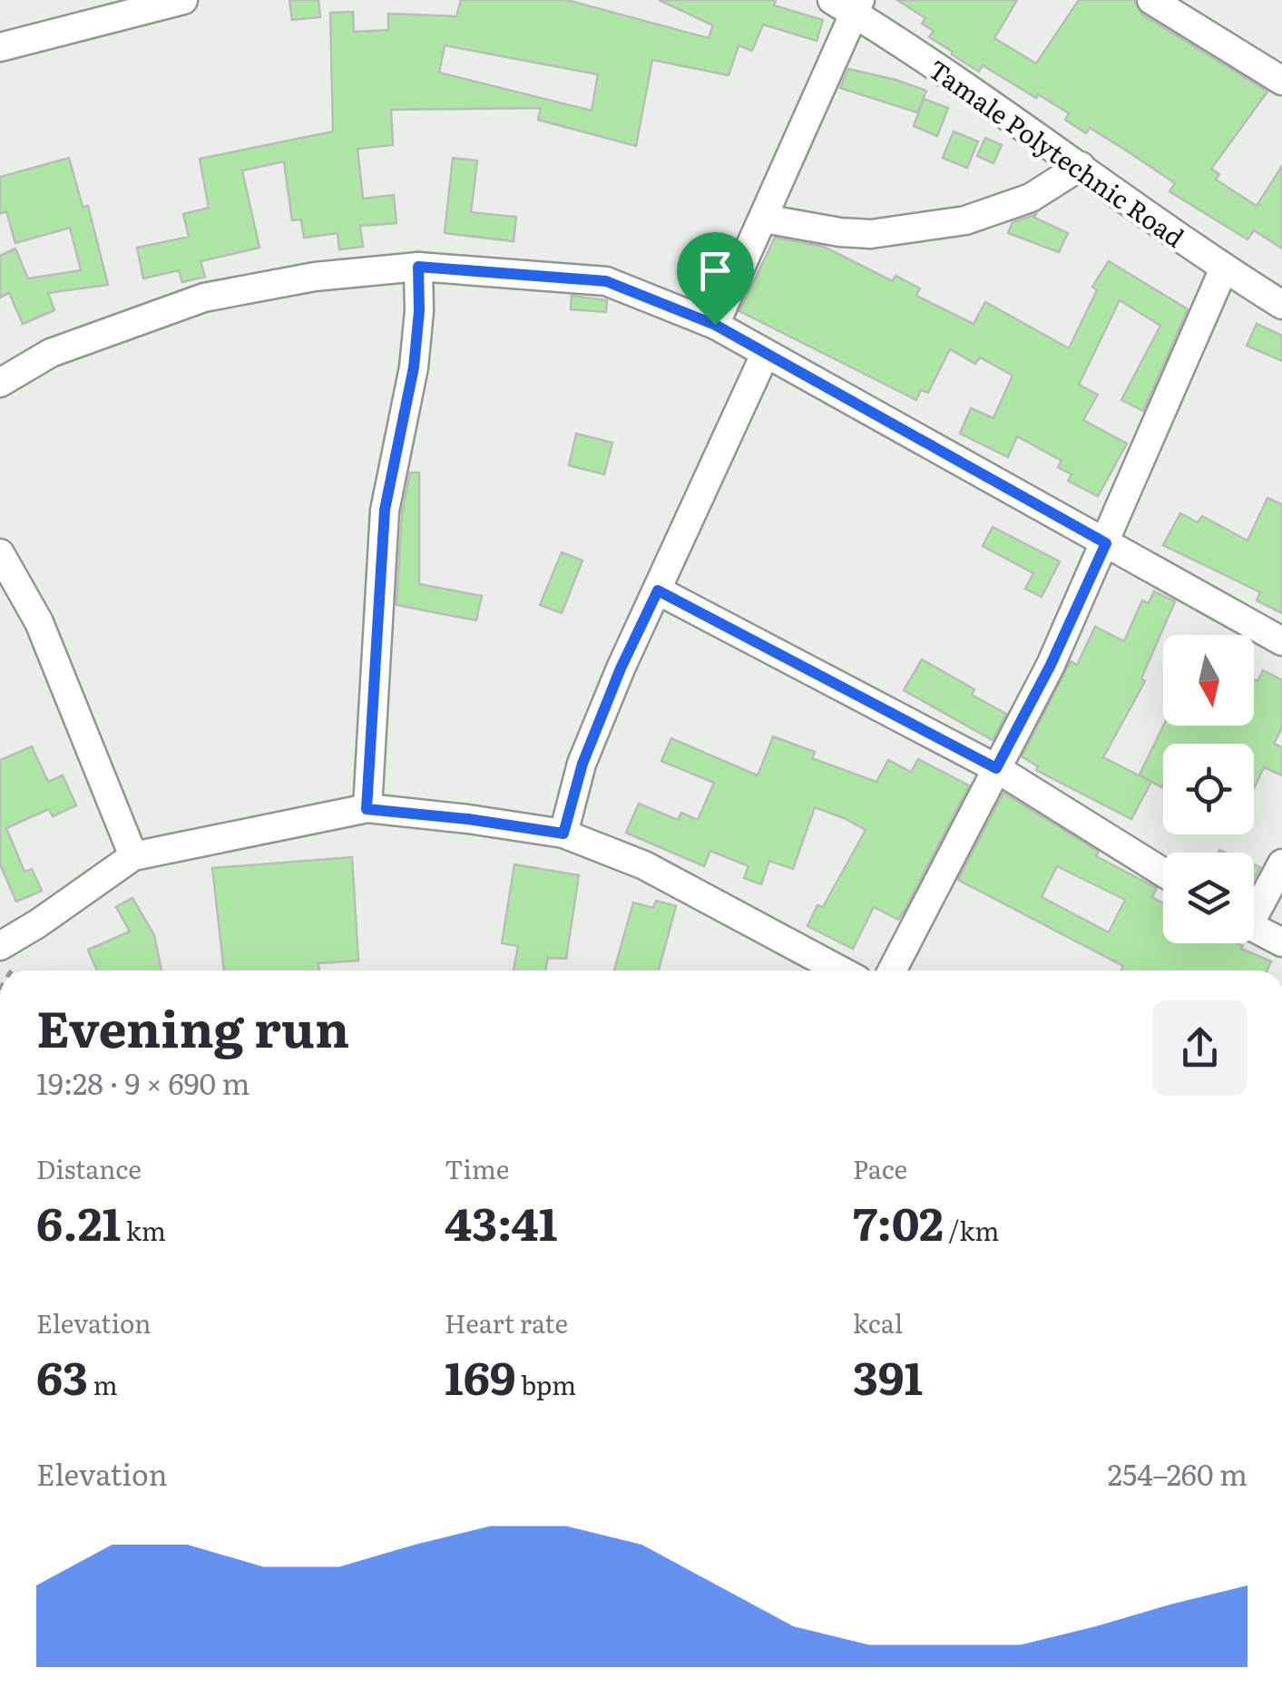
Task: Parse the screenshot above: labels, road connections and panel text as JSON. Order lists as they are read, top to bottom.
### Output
{
  "streets": {
    "street": ["Tamale Polytechnic Road"]
  },
  "north": "bottom",
  "page": {
    "heading": ["Evening run", "19:28 · 9 × 690 m"],
    "stats": [
      ["Distance", "6.21 km"],
      ["Time", "43:41"],
      ["Pace", "7:02 /km"],
      ["Elevation", "63 m"],
      ["Heart rate", "169 bpm"],
      ["kcal", "391"]
    ],
    "chart": ["Elevation", "254–260 m"]
  }
}
